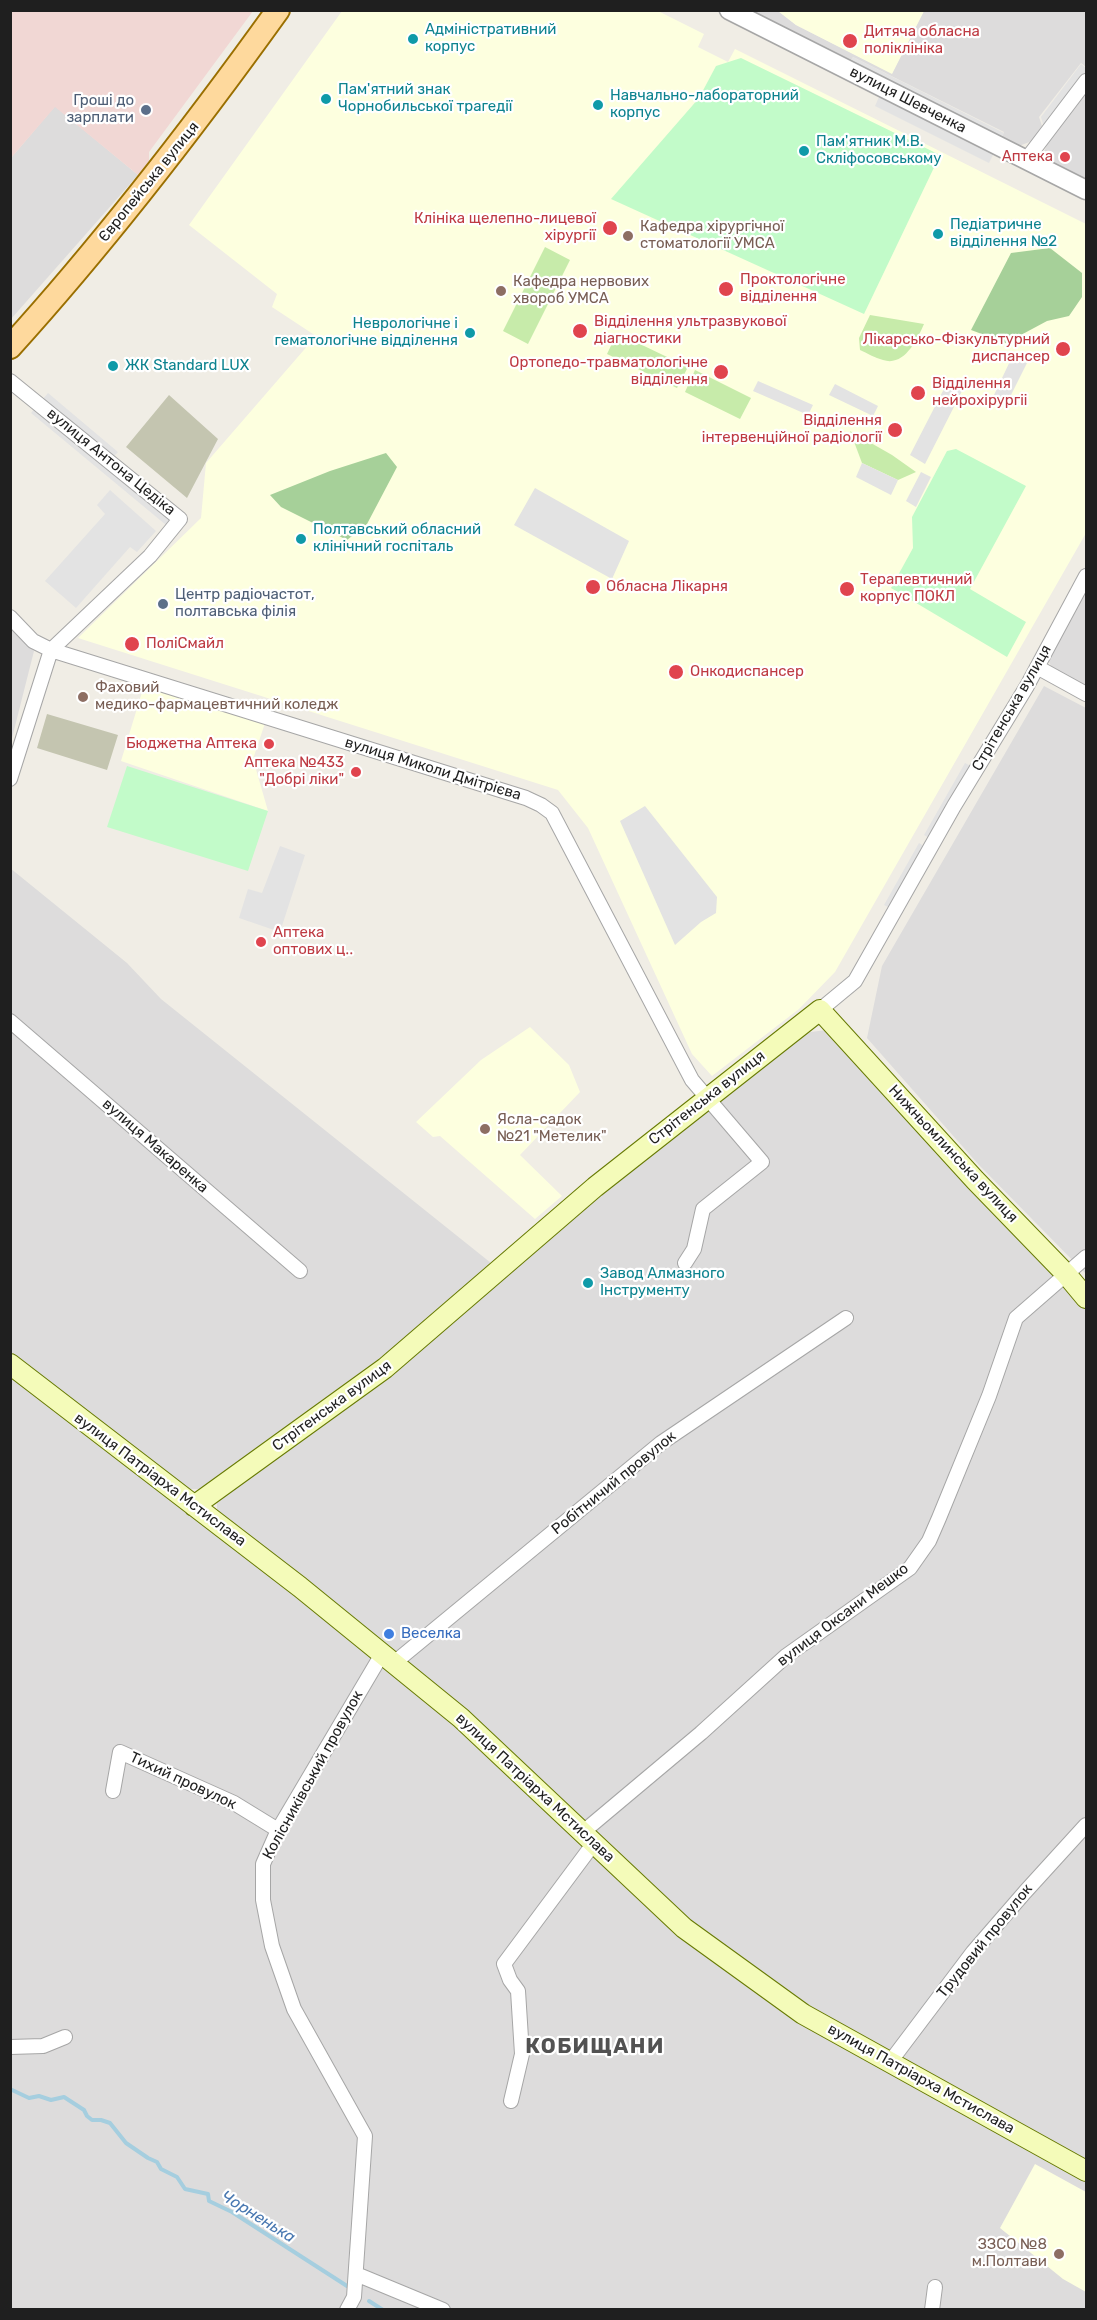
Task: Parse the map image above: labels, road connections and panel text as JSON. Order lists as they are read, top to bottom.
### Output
{
  "streets": {
    "main road": [
      "Європейська вулиця",
      "Стрітенська вулиця",
      "Нижньомлинська вулиця",
      "вулиця Патріарха Мстислава"
    ],
    "street": [
      "вулиця Шевченка",
      "вулиця Антона Цедіка",
      "вулиця Миколи Дмітрієва",
      "вулиця Макаренка",
      "Робітничий провулок",
      "вулиця Оксани Мешко",
      "Колісниківський провулок",
      "Тихий провулок",
      "Трудовий провулок"
    ]
  },
  "crossings": [
    ["вулиця Антона Цедіка", "вулиця Миколи Дмітрієва"],
    ["Стрітенська вулиця", "вулиця Миколи Дмітрієва"],
    ["Стрітенська вулиця", "Нижньомлинська вулиця"],
    ["Стрітенська вулиця", "вулиця Патріарха Мстислава"],
    ["Нижньомлинська вулиця", "вулиця Оксани Мешко"],
    ["вулиця Патріарха Мстислава", "Робітничий провулок"],
    ["вулиця Патріарха Мстислава", "вулиця Оксани Мешко"],
    ["вулиця Патріарха Мстислава", "Колісниківський провулок"],
    ["вулиця Патріарха Мстислава", "Трудовий провулок"],
    ["Робітничий провулок", "Колісниківський провулок"],
    ["Колісниківський провулок", "Тихий провулок"]
  ],
  "districts": ["КОБИЩАНИ"],
  "water": ["Чорненька"],
  "places": [
    "Адміністративний корпус",
    "Дитяча обласна поліклініка",
    "Пам'ятний знак Чорнобильської трагедії",
    "Навчально-лабораторний корпус",
    "Гроші до зарплати",
    "Пам'ятник М.В. Скліфосовському",
    "Аптека",
    "Клініка щелепно-лицевої хірургії",
    "Педіатричне відділення №2",
    "Кафедра хірургічної стоматології УМСА",
    "Проктологічне відділення",
    "Кафедра нервових хвороб УМСА",
    "Відділення ультразвукової діагностики",
    "Неврологічне і гематологічне відділення",
    "Лікарсько-Фізкультурний диспансер",
    "ЖК Standard LUX",
    "Ортопедо-травматологічне відділення",
    "Відділення нейрохірургіі",
    "Відділення інтервенційної радіології",
    "Полтавський обласний клінічний госпіталь",
    "Обласна Лікарня",
    "Терапевтичний корпус ПОКЛ",
    "Центр радіочастот, полтавська філія",
    "ПоліСмайл",
    "Онкодиспансер",
    "Фаховий медико-фармацевтичний коледж",
    "Бюджетна Аптека",
    "Аптека №433 \"Добрі ліки\"",
    "Аптека оптових ц‥",
    "Ясла-садок №21 \"Метелик\"",
    "Завод Алмазного Інструменту",
    "Веселка",
    "ЗЗСО №8 м.Полтави"
  ]
}
